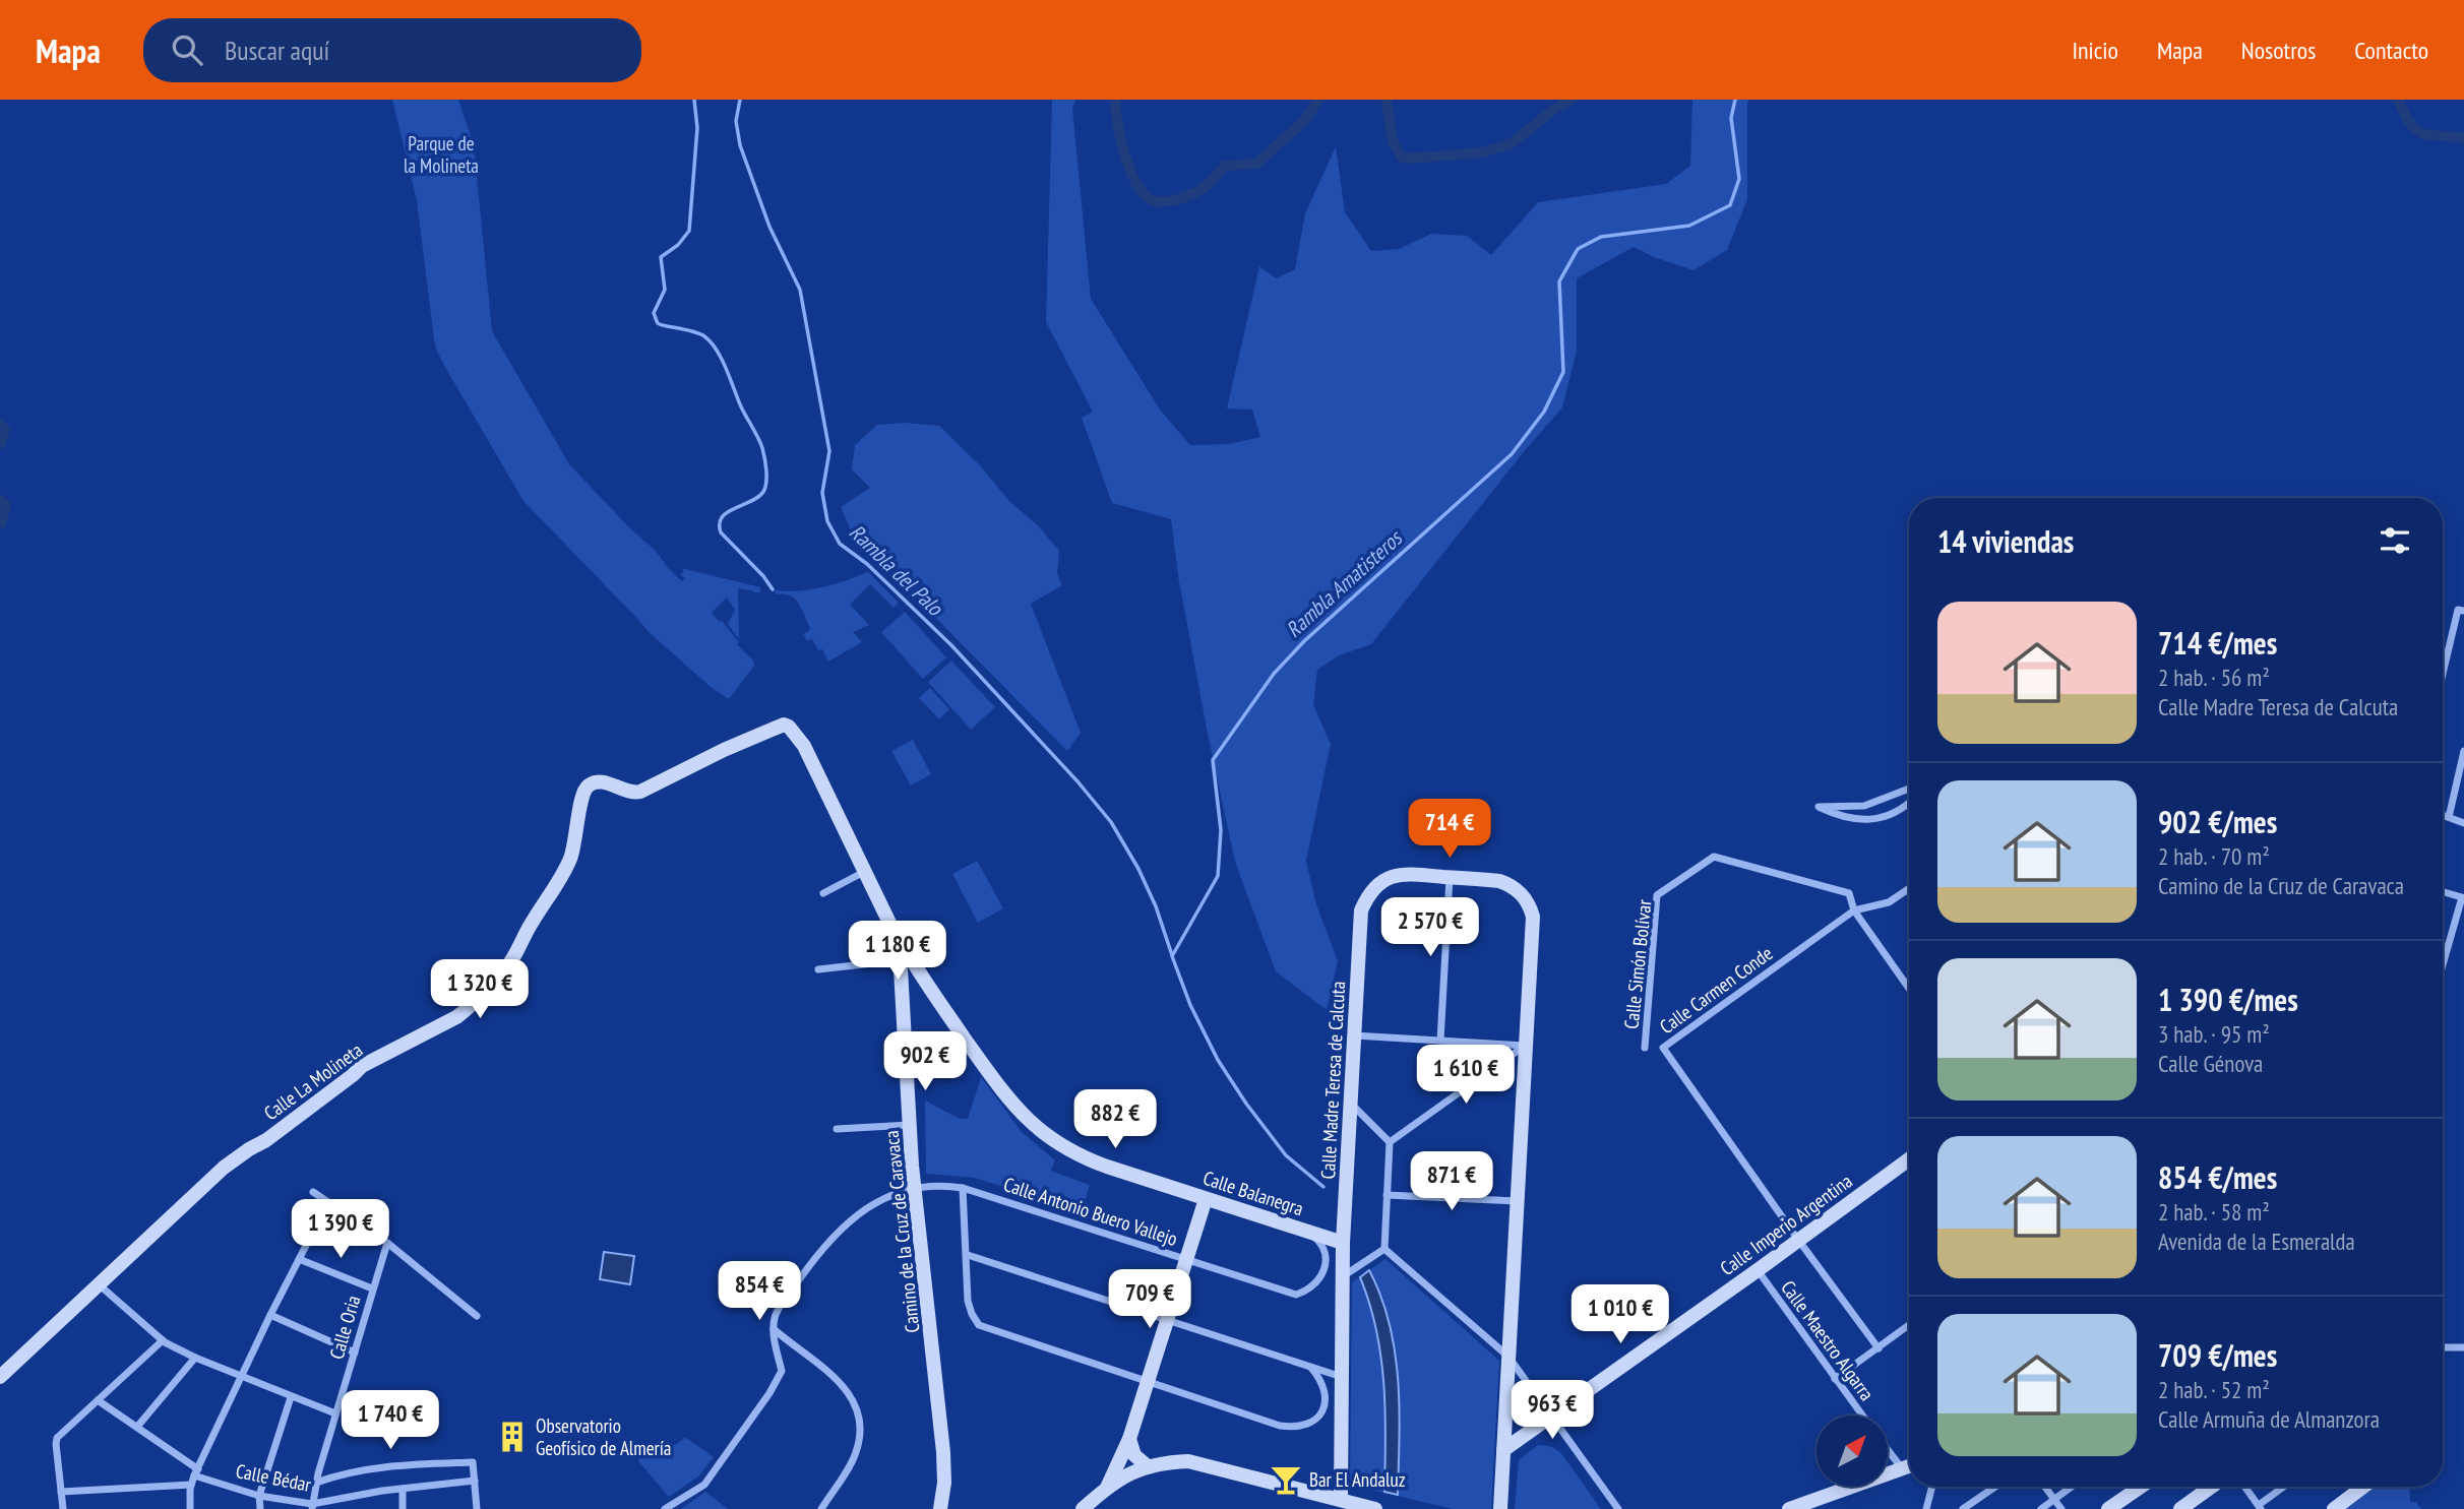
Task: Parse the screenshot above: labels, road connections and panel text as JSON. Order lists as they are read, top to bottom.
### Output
{
  "streets": {
    "street": [
      "Calle Simón Bolívar",
      "Calle Carmen Conde",
      "Calle Madre Teresa de Calcuta",
      "Calle La Molineta",
      "Calle Balanegra",
      "Calle Antonio Buero Vallejo",
      "Calle Imperio Argentina",
      "Camino de la Cruz de Caravaca",
      "Calle Oria",
      "Calle Maestro Algarra",
      "Calle Bédar"
    ]
  },
  "crossings": [
    ["Calle Simón Bolívar", "Calle Carmen Conde"],
    ["Calle Carmen Conde", "Calle Imperio Argentina"],
    ["Calle Madre Teresa de Calcuta", "Calle Balanegra"],
    ["Calle Madre Teresa de Calcuta", "Calle Imperio Argentina"],
    ["Calle La Molineta", "Camino de la Cruz de Caravaca"],
    ["Calle Balanegra", "Calle Antonio Buero Vallejo"],
    ["Calle Balanegra", "Camino de la Cruz de Caravaca"],
    ["Calle Antonio Buero Vallejo", "Camino de la Cruz de Caravaca"],
    ["Calle Imperio Argentina", "Calle Maestro Algarra"],
    ["Calle Oria", "Calle Bédar"]
  ],
  "water": ["Rambla del Palo", "Rambla Amatisteros"],
  "parks": ["Parque de la Molineta"],
  "places": {
    "building": ["Observatorio Geofísico de Almería"],
    "bar": ["Bar El Andaluz"]
  },
  "north": "top right",
  "page": {
    "header": "Mapa",
    "search": "Buscar aquí",
    "nav": [
      "Inicio",
      "Mapa",
      "Nosotros",
      "Contacto"
    ],
    "heading": "14 viviendas",
    "list": [
      {
        "name": "714 €/mes",
        "note": "2 hab. · 56 m² · Calle Madre Teresa de Calcuta"
      },
      {
        "name": "902 €/mes",
        "note": "2 hab. · 70 m² · Camino de la Cruz de Caravaca"
      },
      {
        "name": "1 390 €/mes",
        "note": "3 hab. · 95 m² · Calle Génova"
      },
      {
        "name": "854 €/mes",
        "note": "2 hab. · 58 m² · Avenida de la Esmeralda"
      },
      {
        "name": "709 €/mes",
        "note": "2 hab. · 52 m² · Calle Armuña de Almanzora"
      }
    ],
    "price": [
      "714 €",
      "2 570 €",
      "1 180 €",
      "1 320 €",
      "902 €",
      "1 610 €",
      "882 €",
      "871 €",
      "1 390 €",
      "854 €",
      "709 €",
      "1 010 €",
      "963 €",
      "1 740 €"
    ]
  }
}
